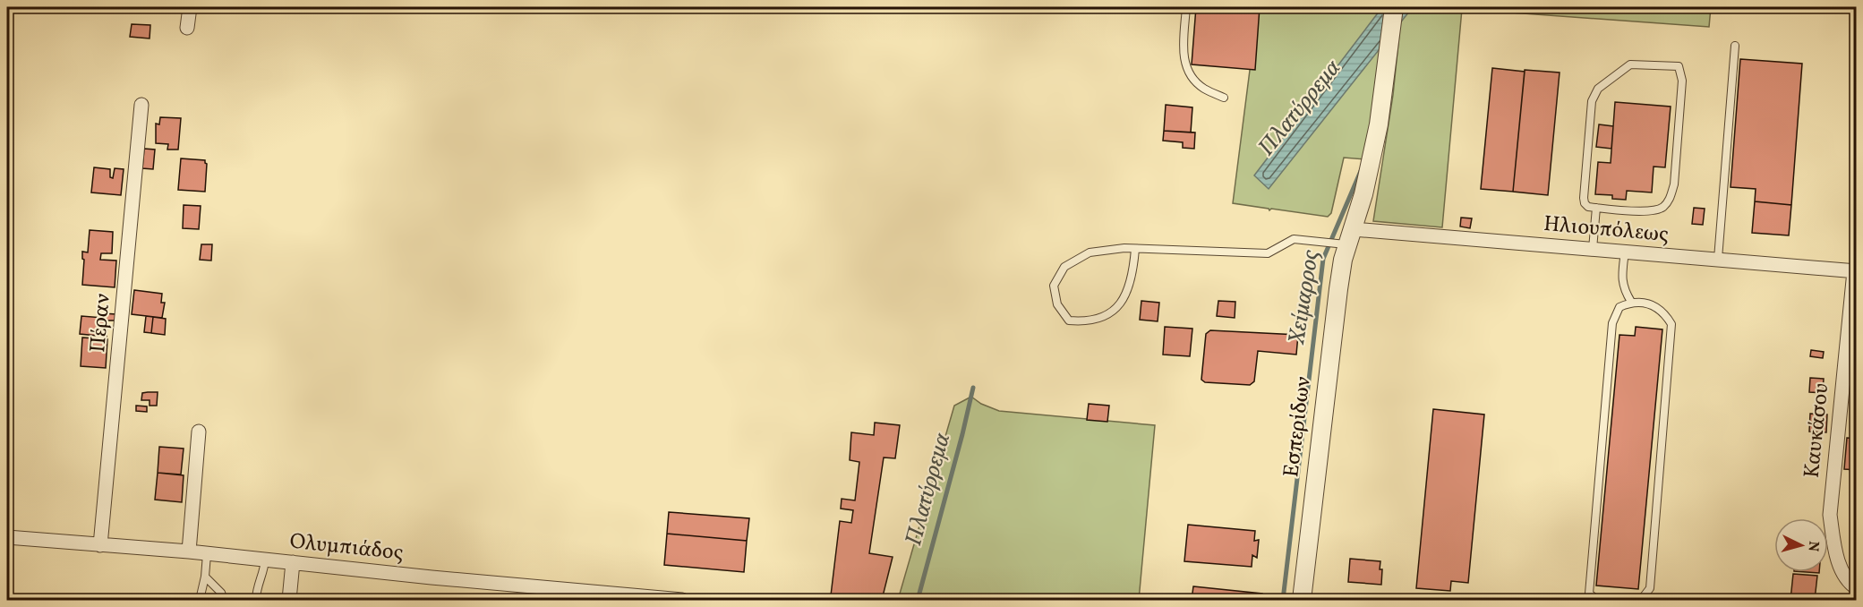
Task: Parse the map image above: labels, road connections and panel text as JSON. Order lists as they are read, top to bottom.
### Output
{
  "streets": {
    "street": [
      "Ηλιουπόλεως",
      "Πέραν",
      "Εσπερίδων",
      "Καυκάσου",
      "Ολυμπιάδος"
    ]
  },
  "crossings": [
    ["Ηλιουπόλεως", "Εσπερίδων"],
    ["Ηλιουπόλεως", "Καυκάσου"],
    ["Πέραν", "Ολυμπιάδος"]
  ],
  "water": ["Πλατύρρεμα", "Χείμαρρος"],
  "north": "right"
}
